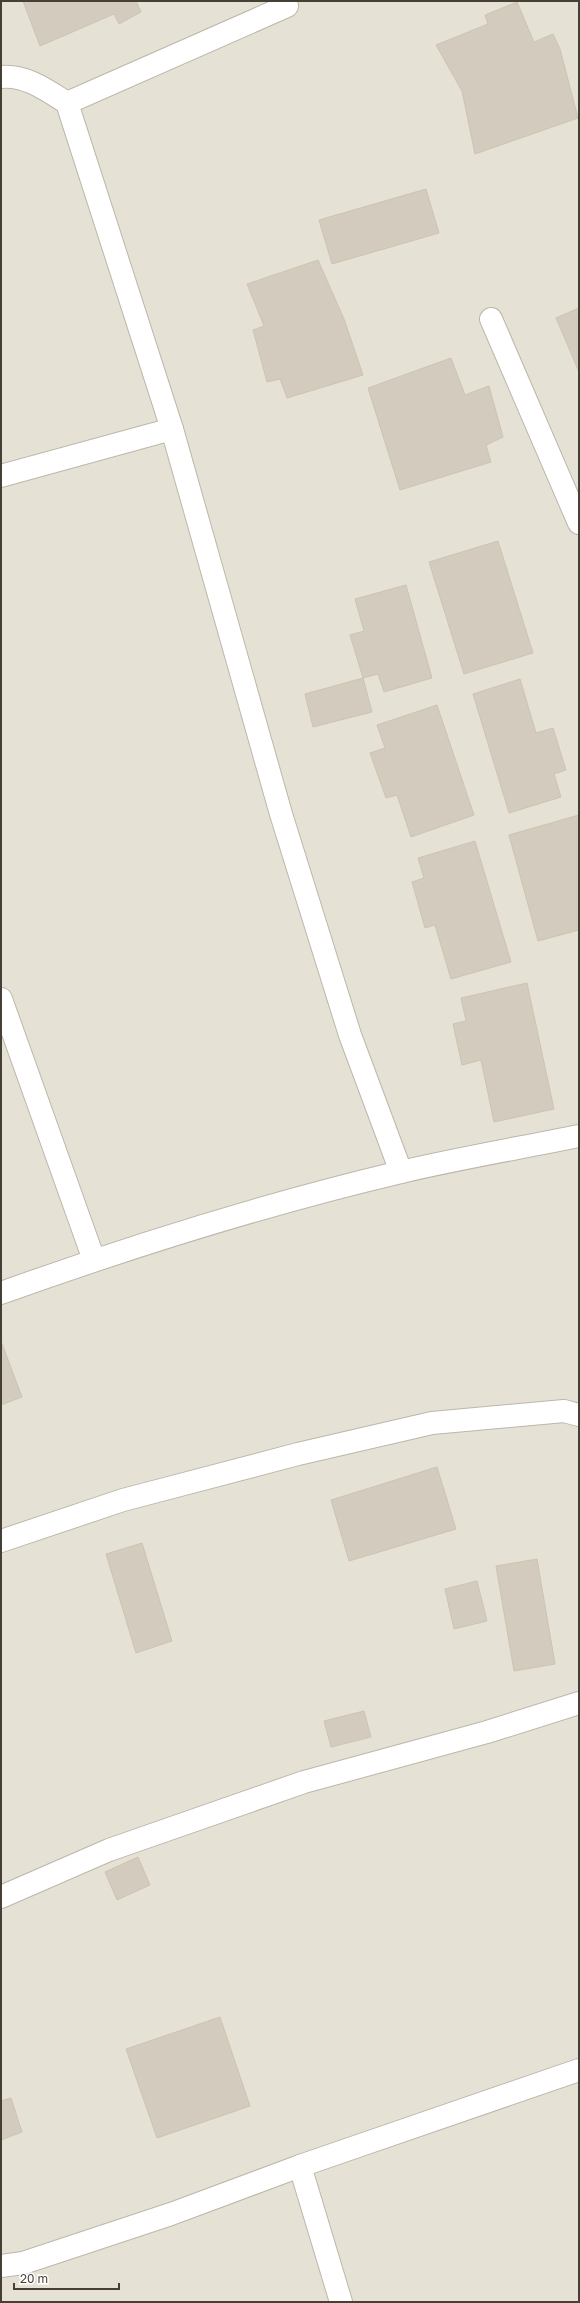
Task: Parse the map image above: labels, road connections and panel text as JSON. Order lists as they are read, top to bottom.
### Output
{
  "scale_bar": "20 m"
}
